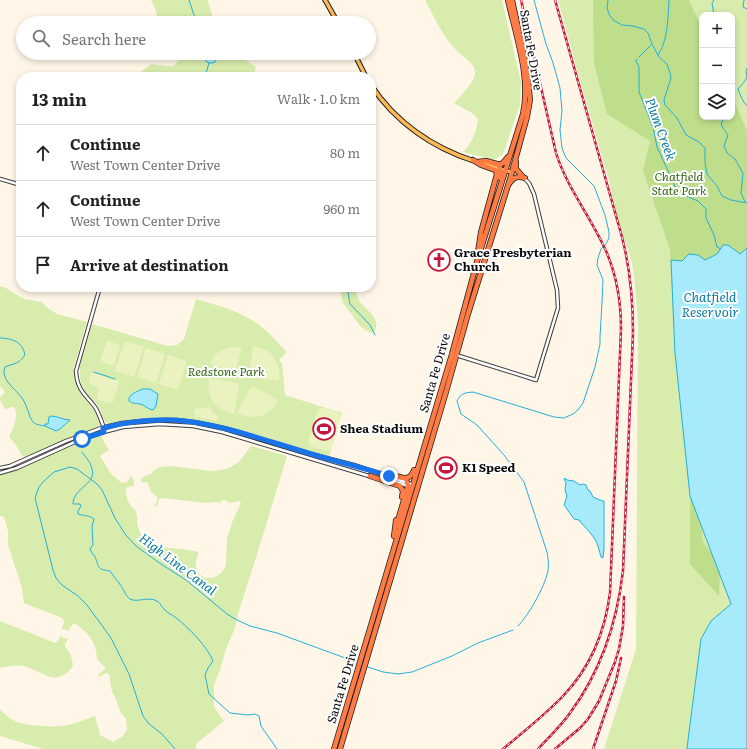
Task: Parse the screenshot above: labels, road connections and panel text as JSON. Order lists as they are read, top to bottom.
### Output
{
  "streets": {
    "highway": ["Santa Fe Drive"]
  },
  "water": ["Plum Creek", "Chatfield Reservoir", "High Line Canal"],
  "parks": ["Chatfield State Park", "Redstone Park"],
  "places": {
    "church": ["Grace Presbyterian Church"],
    "sports": ["Shea Stadium", "K1 Speed"]
  },
  "page": {
    "map_buttons": ["+", "−"],
    "search": "Search here",
    "heading": ["13 min", "Walk · 1.0 km"],
    "list": [
      ["Continue", "West Town Center Drive", "80 m"],
      ["Continue", "West Town Center Drive", "960 m"],
      "Arrive at destination"
    ]
  }
}
